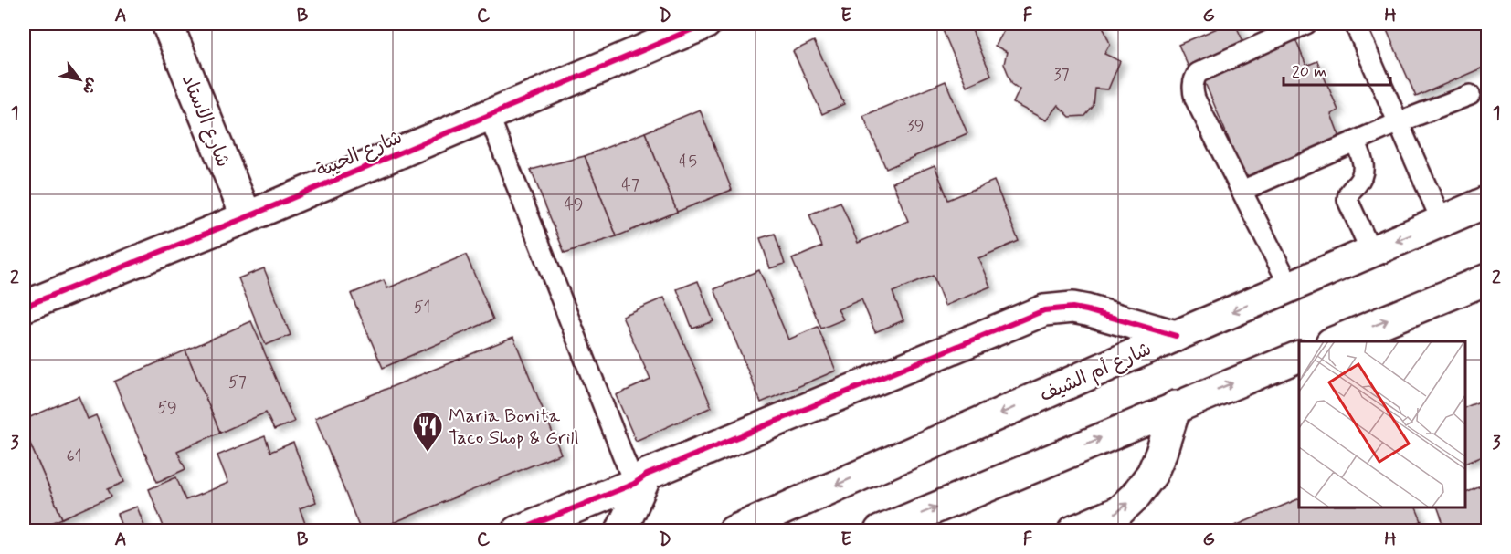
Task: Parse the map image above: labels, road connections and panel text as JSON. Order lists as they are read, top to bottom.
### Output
{
  "streets": {
    "street": ["شارع الاستاد", "شارع الحيبة", "شارع أم الشيف"]
  },
  "crossings": [
    ["شارع الاستاد", "شارع الحيبة"]
  ],
  "places": {
    "restaurant": ["Maria Bonita Taco Shop & Grill"]
  },
  "house_numbers": [
    "37",
    "39",
    "45",
    "47",
    "49",
    "51",
    "57",
    "59",
    "61"
  ],
  "scale_bar": "20 m",
  "north": "bottom right",
  "grid": {
    "columns": [
      "A",
      "B",
      "C",
      "D",
      "E",
      "F",
      "G",
      "H"
    ],
    "rows": ["1", "2", "3"]
  }
}
